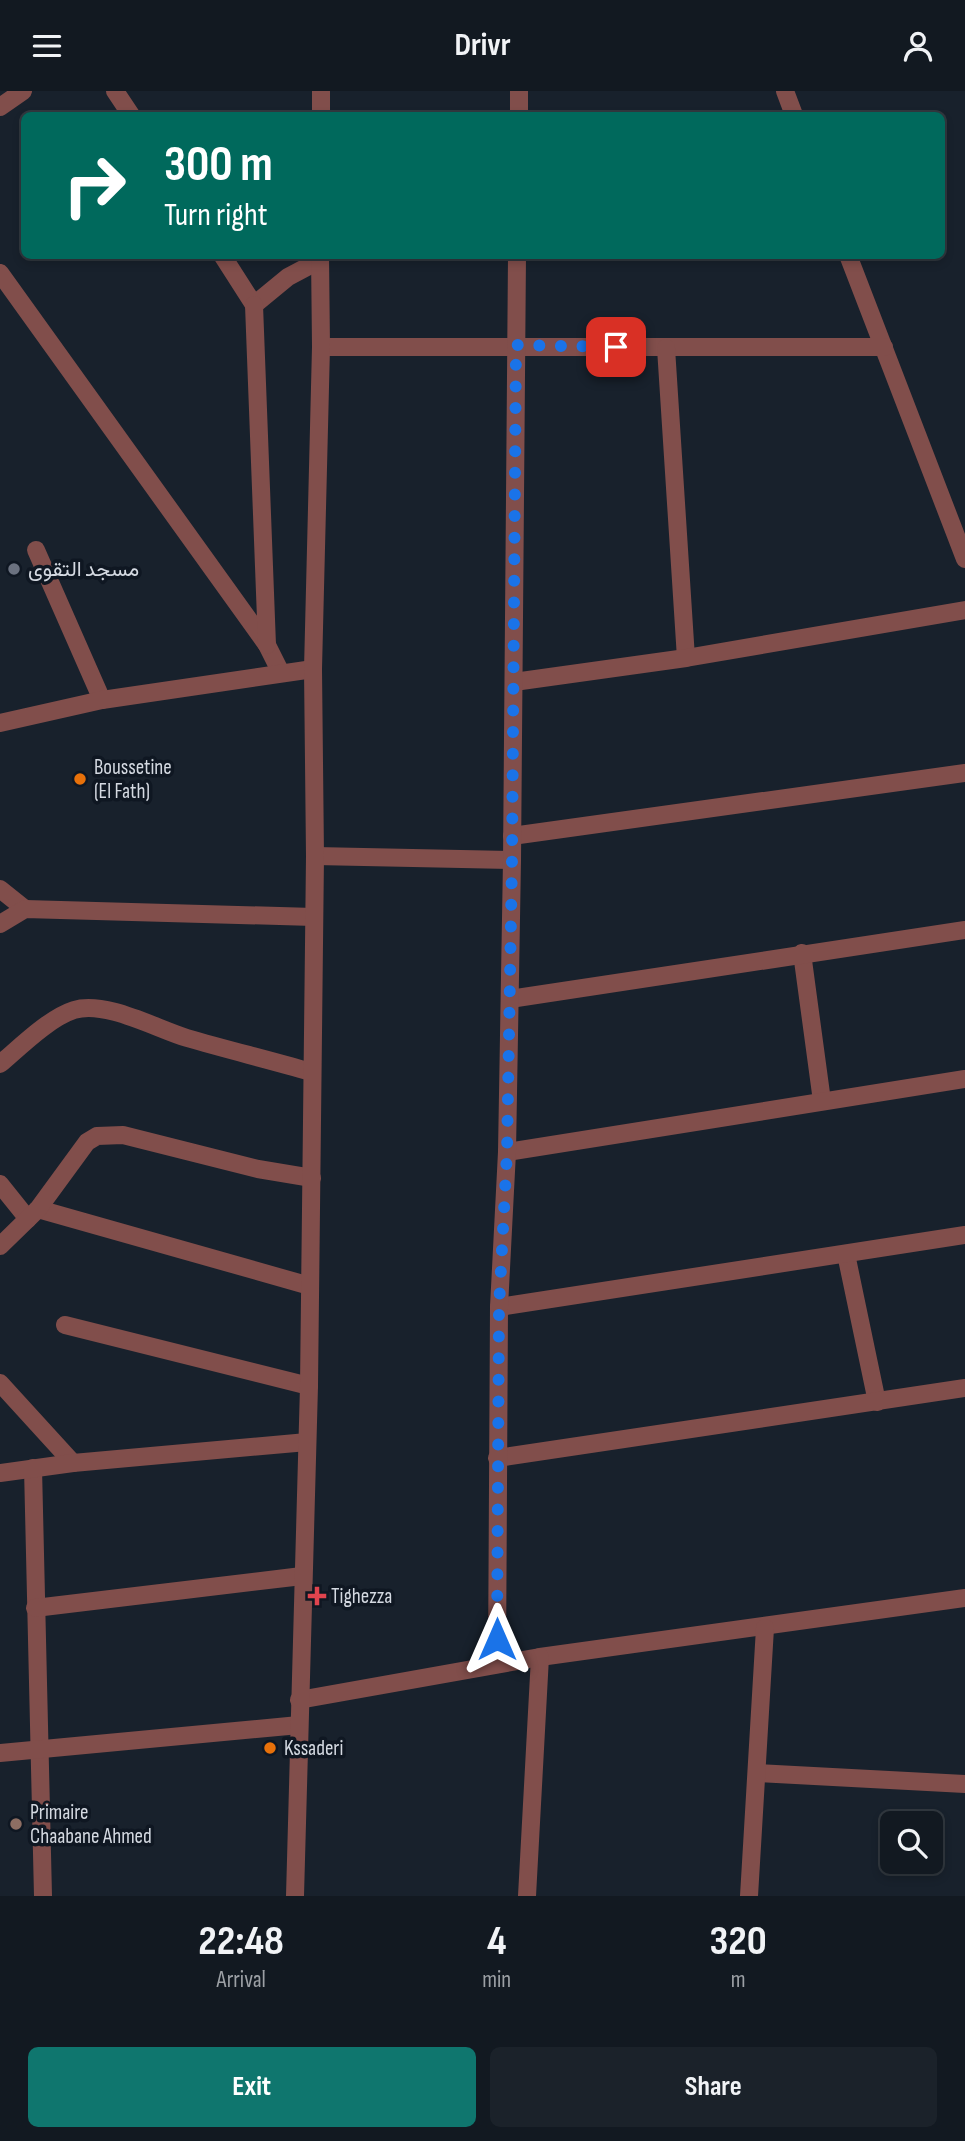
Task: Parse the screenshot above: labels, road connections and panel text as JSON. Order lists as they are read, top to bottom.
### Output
{
  "places": {
    "other": [
      "مسجد التقوى",
      "Boussetine (El Fath)",
      "Kssaderi",
      "Primaire Chaabane Ahmed"
    ],
    "health": ["Tighezza"]
  },
  "page": {
    "header": "Drivr",
    "turn": ["300 m", "Turn right"],
    "eta": [
      "22:48",
      "Arrival",
      "4",
      "min",
      "320",
      "m"
    ],
    "buttons": ["Exit", "Share"]
  }
}
